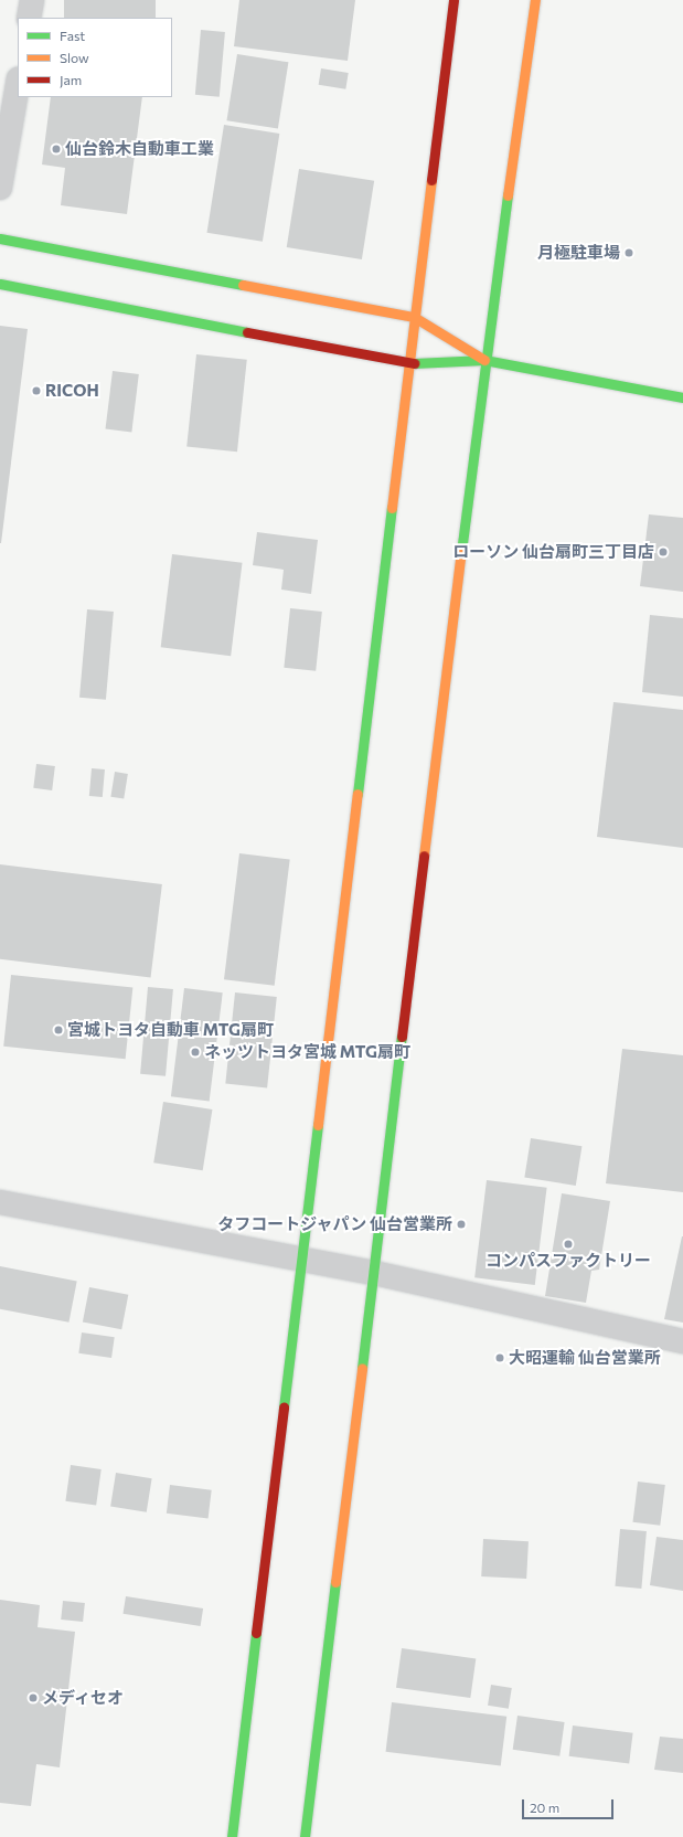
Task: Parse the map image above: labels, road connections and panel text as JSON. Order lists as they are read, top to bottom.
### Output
{
  "places": [
    "仙台鈴木自動車工業",
    "月極駐車場",
    "RICOH",
    "ローソン 仙台扇町三丁目店",
    "宮城トヨタ自動車 MTG扇町",
    "ネッツトヨタ宮城 MTG扇町",
    "タフコートジャパン 仙台営業所",
    "コンパスファクトリー",
    "大昭運輸 仙台営業所",
    "メディセオ"
  ],
  "legend": ["Fast", "Slow", "Jam"],
  "scale_bar": "20 m"
}
